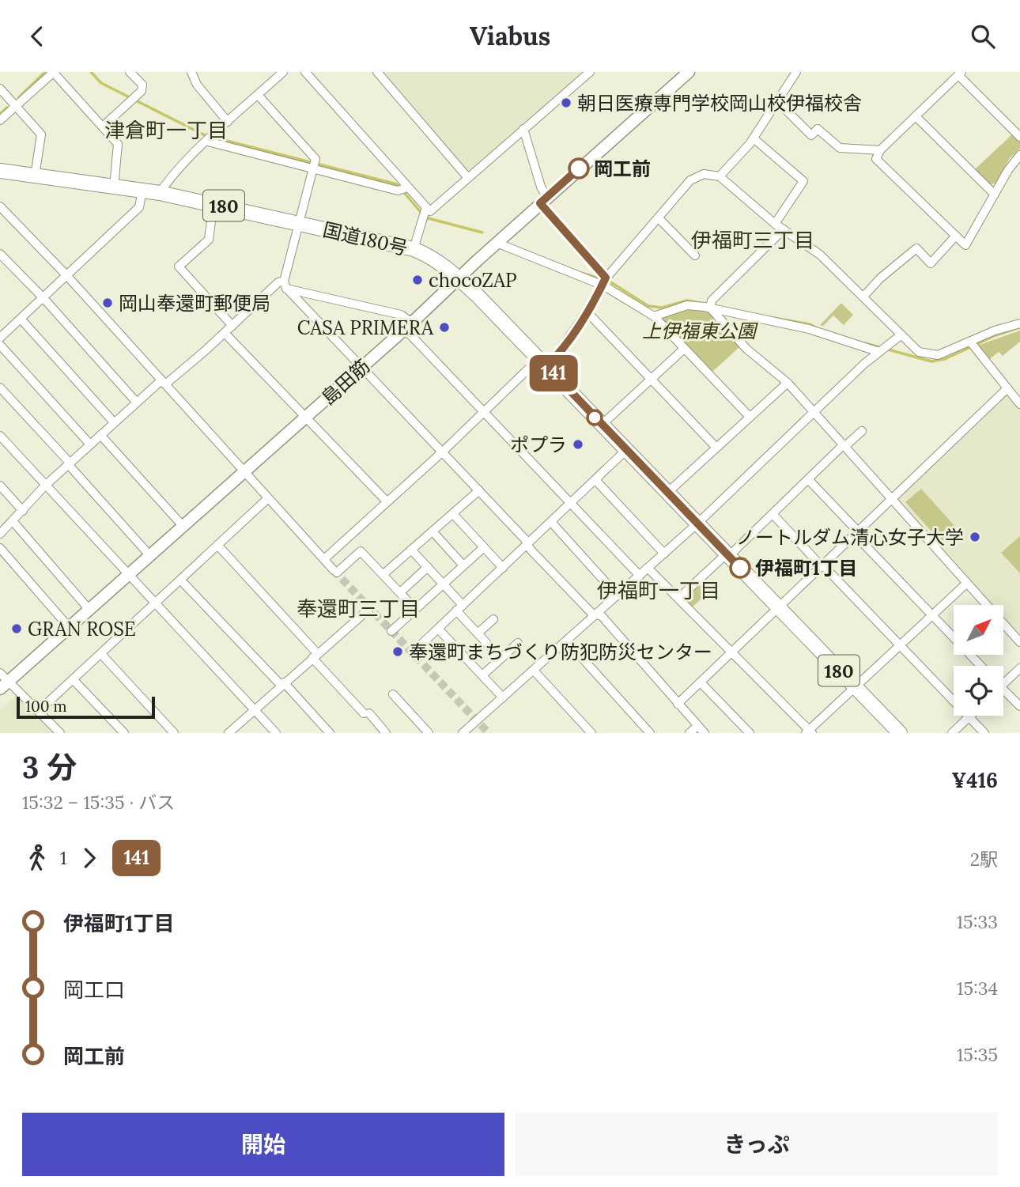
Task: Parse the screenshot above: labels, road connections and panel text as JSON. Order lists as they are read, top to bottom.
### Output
{
  "streets": {
    "highway": ["180", "国道180号"],
    "street": ["島田筋"]
  },
  "crossings": [
    ["国道180号", "島田筋"]
  ],
  "districts": [
    "津倉町一丁目",
    "伊福町三丁目",
    "伊福町一丁目",
    "奉還町三丁目"
  ],
  "parks": ["上伊福東公園"],
  "places": [
    "朝日医療専門学校岡山校伊福校舎",
    "岡工前",
    "chocoZAP",
    "岡山奉還町郵便局",
    "CASA PRIMERA",
    "ポプラ",
    "ノートルダム清心女子大学",
    "伊福町1丁目",
    "GRAN ROSE",
    "奉還町まちづくり防犯防災センター"
  ],
  "lines": ["bus line 141"],
  "scale_bar": "100 m",
  "north": "top right",
  "page": {
    "header": "Viabus",
    "on_map": "141",
    "scale": "100 m",
    "heading": ["3 分", "15:32 – 15:35 · バス", "¥416"],
    "legs": ["1", "141", "2駅"],
    "list": [
      {
        "name": "伊福町1丁目",
        "value": "15:33"
      },
      {
        "name": "岡工口",
        "value": "15:34"
      },
      {
        "name": "岡工前",
        "value": "15:35"
      }
    ],
    "buttons": ["開始", "きっぷ"]
  }
}
